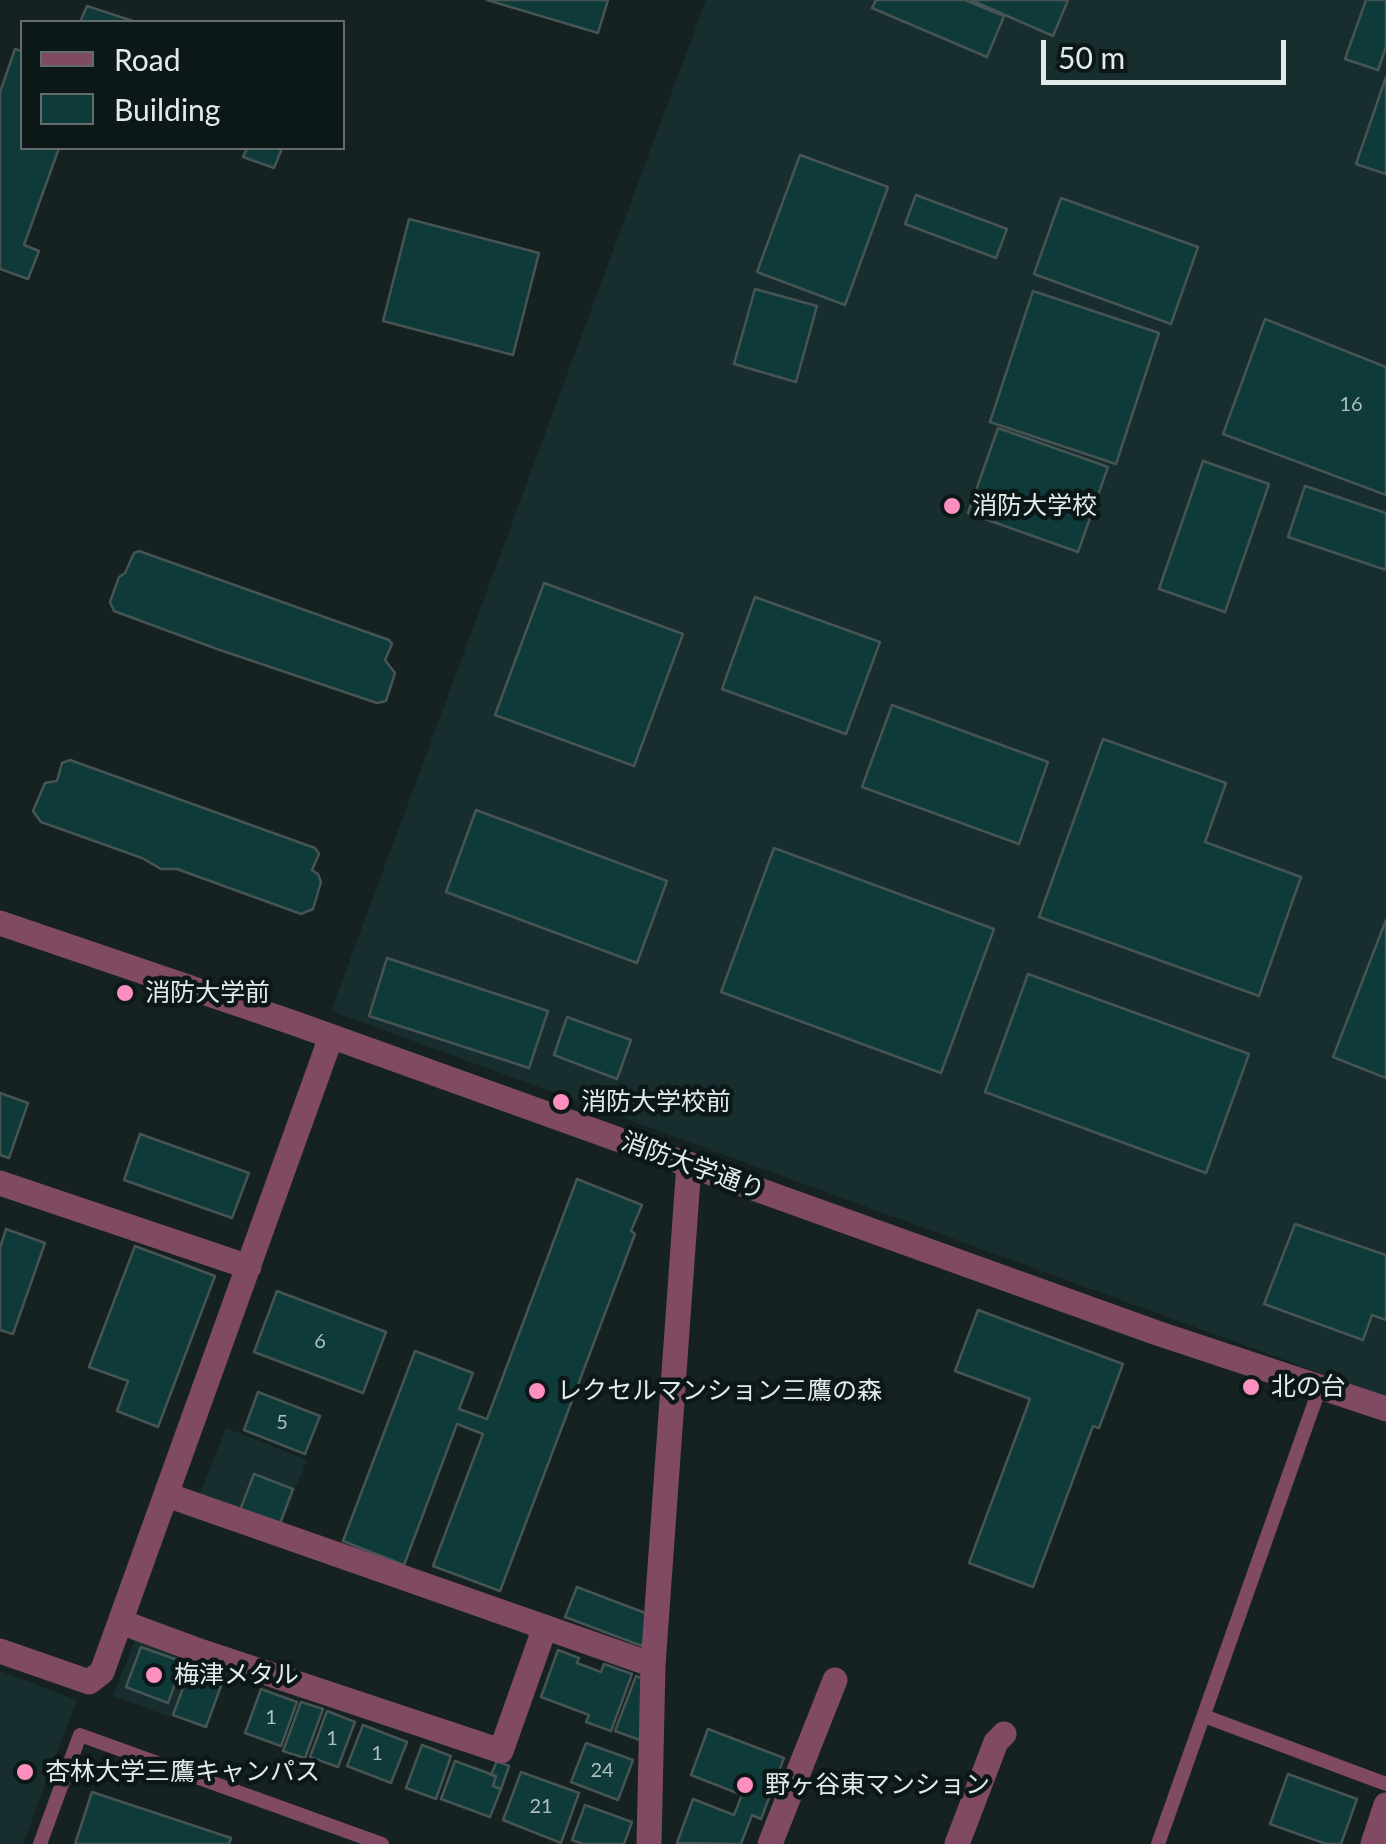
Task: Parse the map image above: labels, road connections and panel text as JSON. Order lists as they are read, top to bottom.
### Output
{
  "streets": {
    "street": ["消防大学通り"]
  },
  "places": [
    "消防大学校",
    "消防大学前",
    "消防大学校前",
    "北の台",
    "レクセルマンション三鷹の森",
    "梅津メタル",
    "杏林大学三鷹キャンパス",
    "野ヶ谷東マンション"
  ],
  "house_numbers": [
    "16",
    "6",
    "5",
    "1",
    "1",
    "1",
    "24",
    "21"
  ],
  "legend": ["Road", "Building"],
  "scale_bar": "50 m"
}
